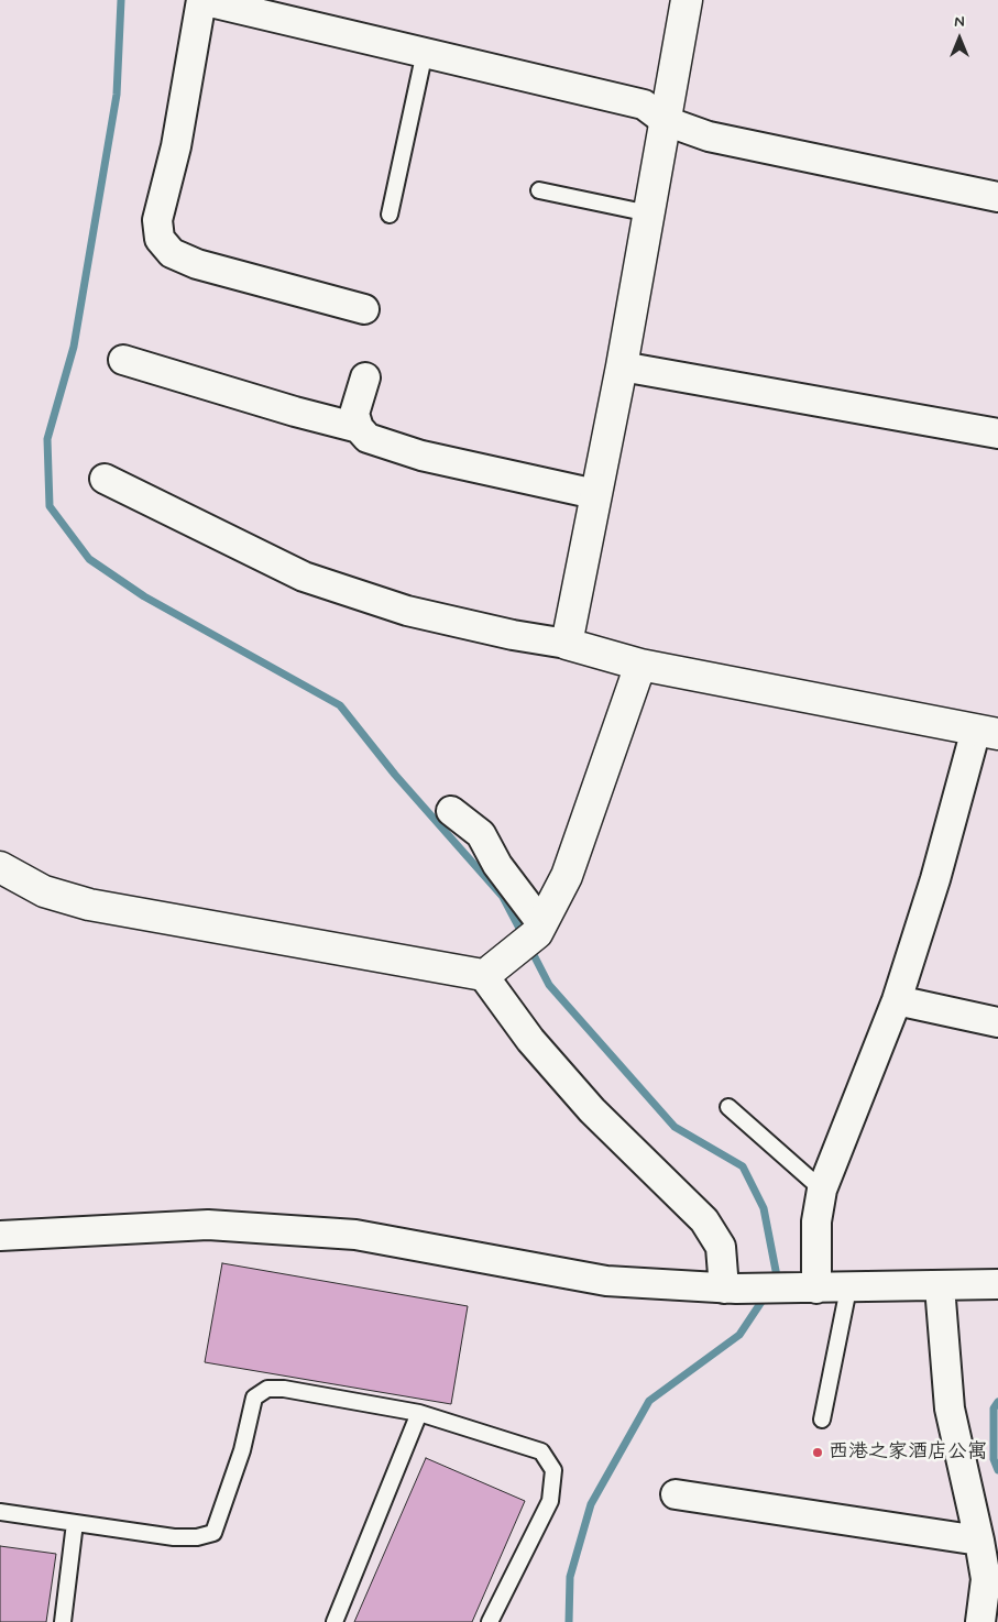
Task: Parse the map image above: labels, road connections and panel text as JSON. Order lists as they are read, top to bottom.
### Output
{
  "places": ["西港之家酒店公寓"],
  "north": "top"
}
